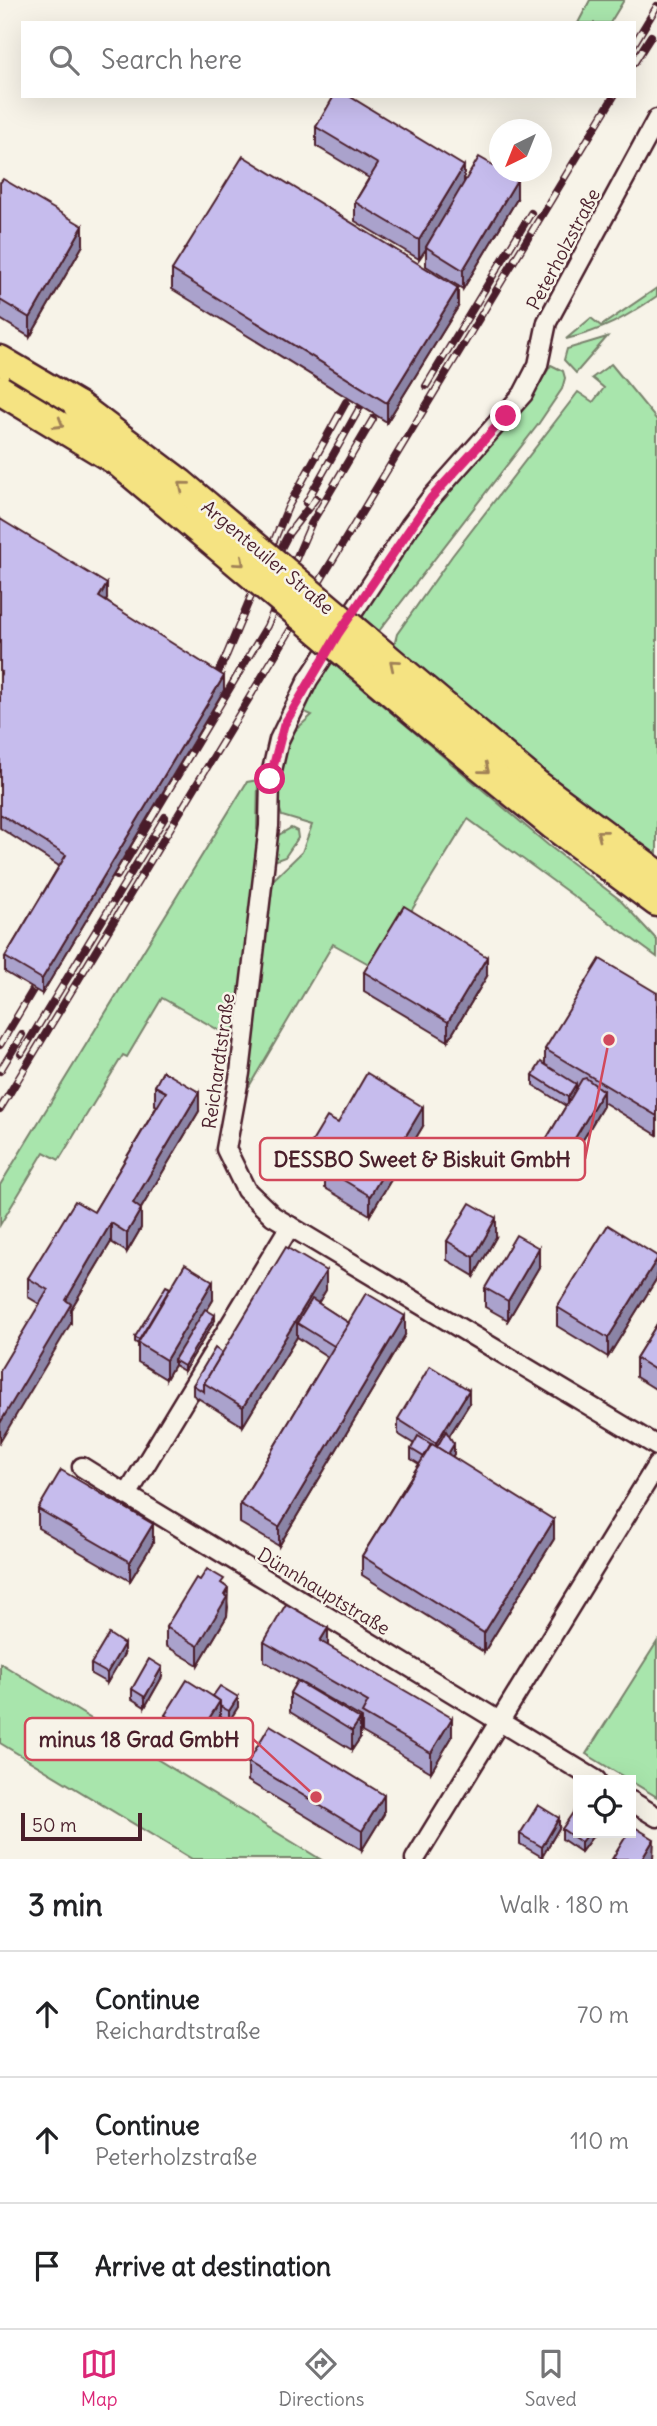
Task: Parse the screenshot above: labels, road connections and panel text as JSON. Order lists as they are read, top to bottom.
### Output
{
  "streets": {
    "main road": ["Argenteuiler Straße"],
    "street": ["Peterholzstraße", "Reichardtstraße", "Dünnhauptstraße"]
  },
  "crossings": [
    ["Peterholzstraße", "Reichardtstraße"]
  ],
  "places": ["DESSBO Sweet & Biskuit GmbH", "minus 18 Grad GmbH"],
  "scale_bar": "50 m",
  "north": "bottom left",
  "page": {
    "search": "Search here",
    "scale": "50 m",
    "heading": ["3 min", "Walk · 180 m"],
    "list": [
      ["Continue", "Reichardtstraße", "70 m"],
      ["Continue", "Peterholzstraße", "110 m"],
      "Arrive at destination"
    ],
    "nav": ["Map", "Directions", "Saved"]
  }
}
